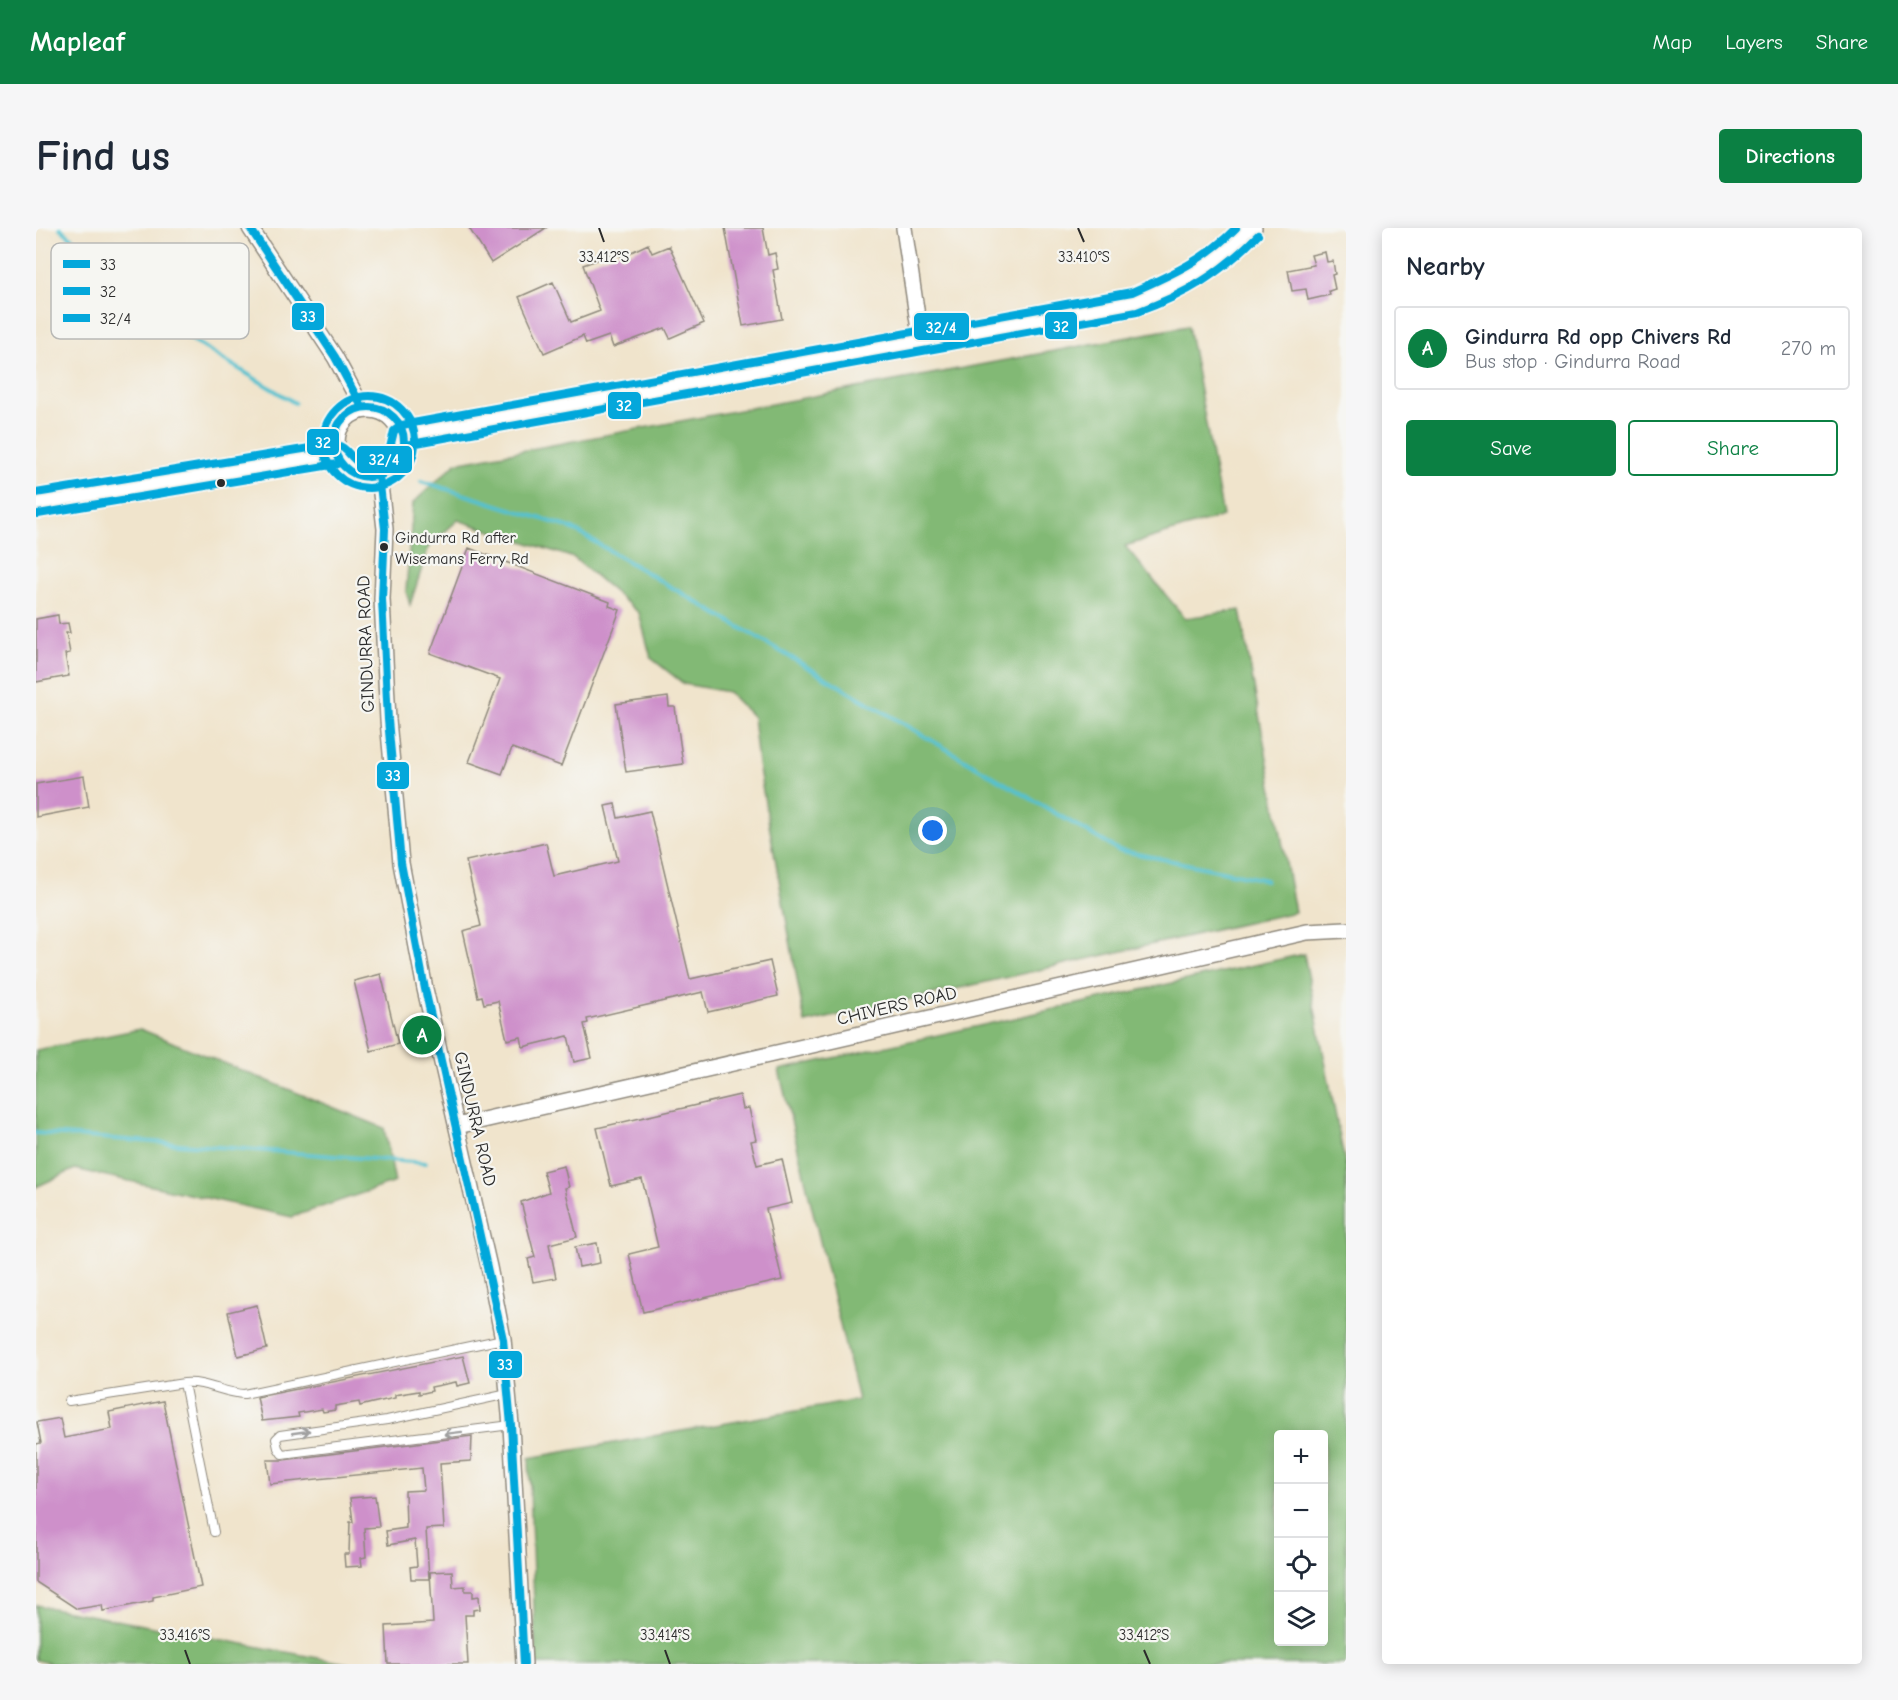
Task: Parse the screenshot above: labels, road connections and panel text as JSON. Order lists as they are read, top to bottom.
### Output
{
  "streets": {
    "street": ["GINDURRA ROAD", "CHIVERS ROAD"]
  },
  "crossings": [
    ["GINDURRA ROAD", "CHIVERS ROAD"]
  ],
  "places": ["Gindurra Rd after Wisemans Ferry Rd"],
  "lines": ["transit line 33", "transit line 32/4", "transit line 32"],
  "legend": ["33", "32", "32/4"],
  "page": {
    "header": "Mapleaf",
    "nav": ["Map", "Layers", "Share"],
    "buttons": [
      "Directions",
      ["Save", "Share"]
    ],
    "title": "Find us",
    "heading": "Nearby",
    "list": [
      {
        "mark": "A",
        "name": "Gindurra Rd opp Chivers Rd",
        "note": "Bus stop · Gindurra Road",
        "value": "270 m"
      }
    ],
    "pins": "A",
    "map_buttons": ["+", "−"]
  },
  "coordinates": [
    "33.412°S",
    "33.410°S",
    "33.416°S",
    "33.414°S"
  ]
}
